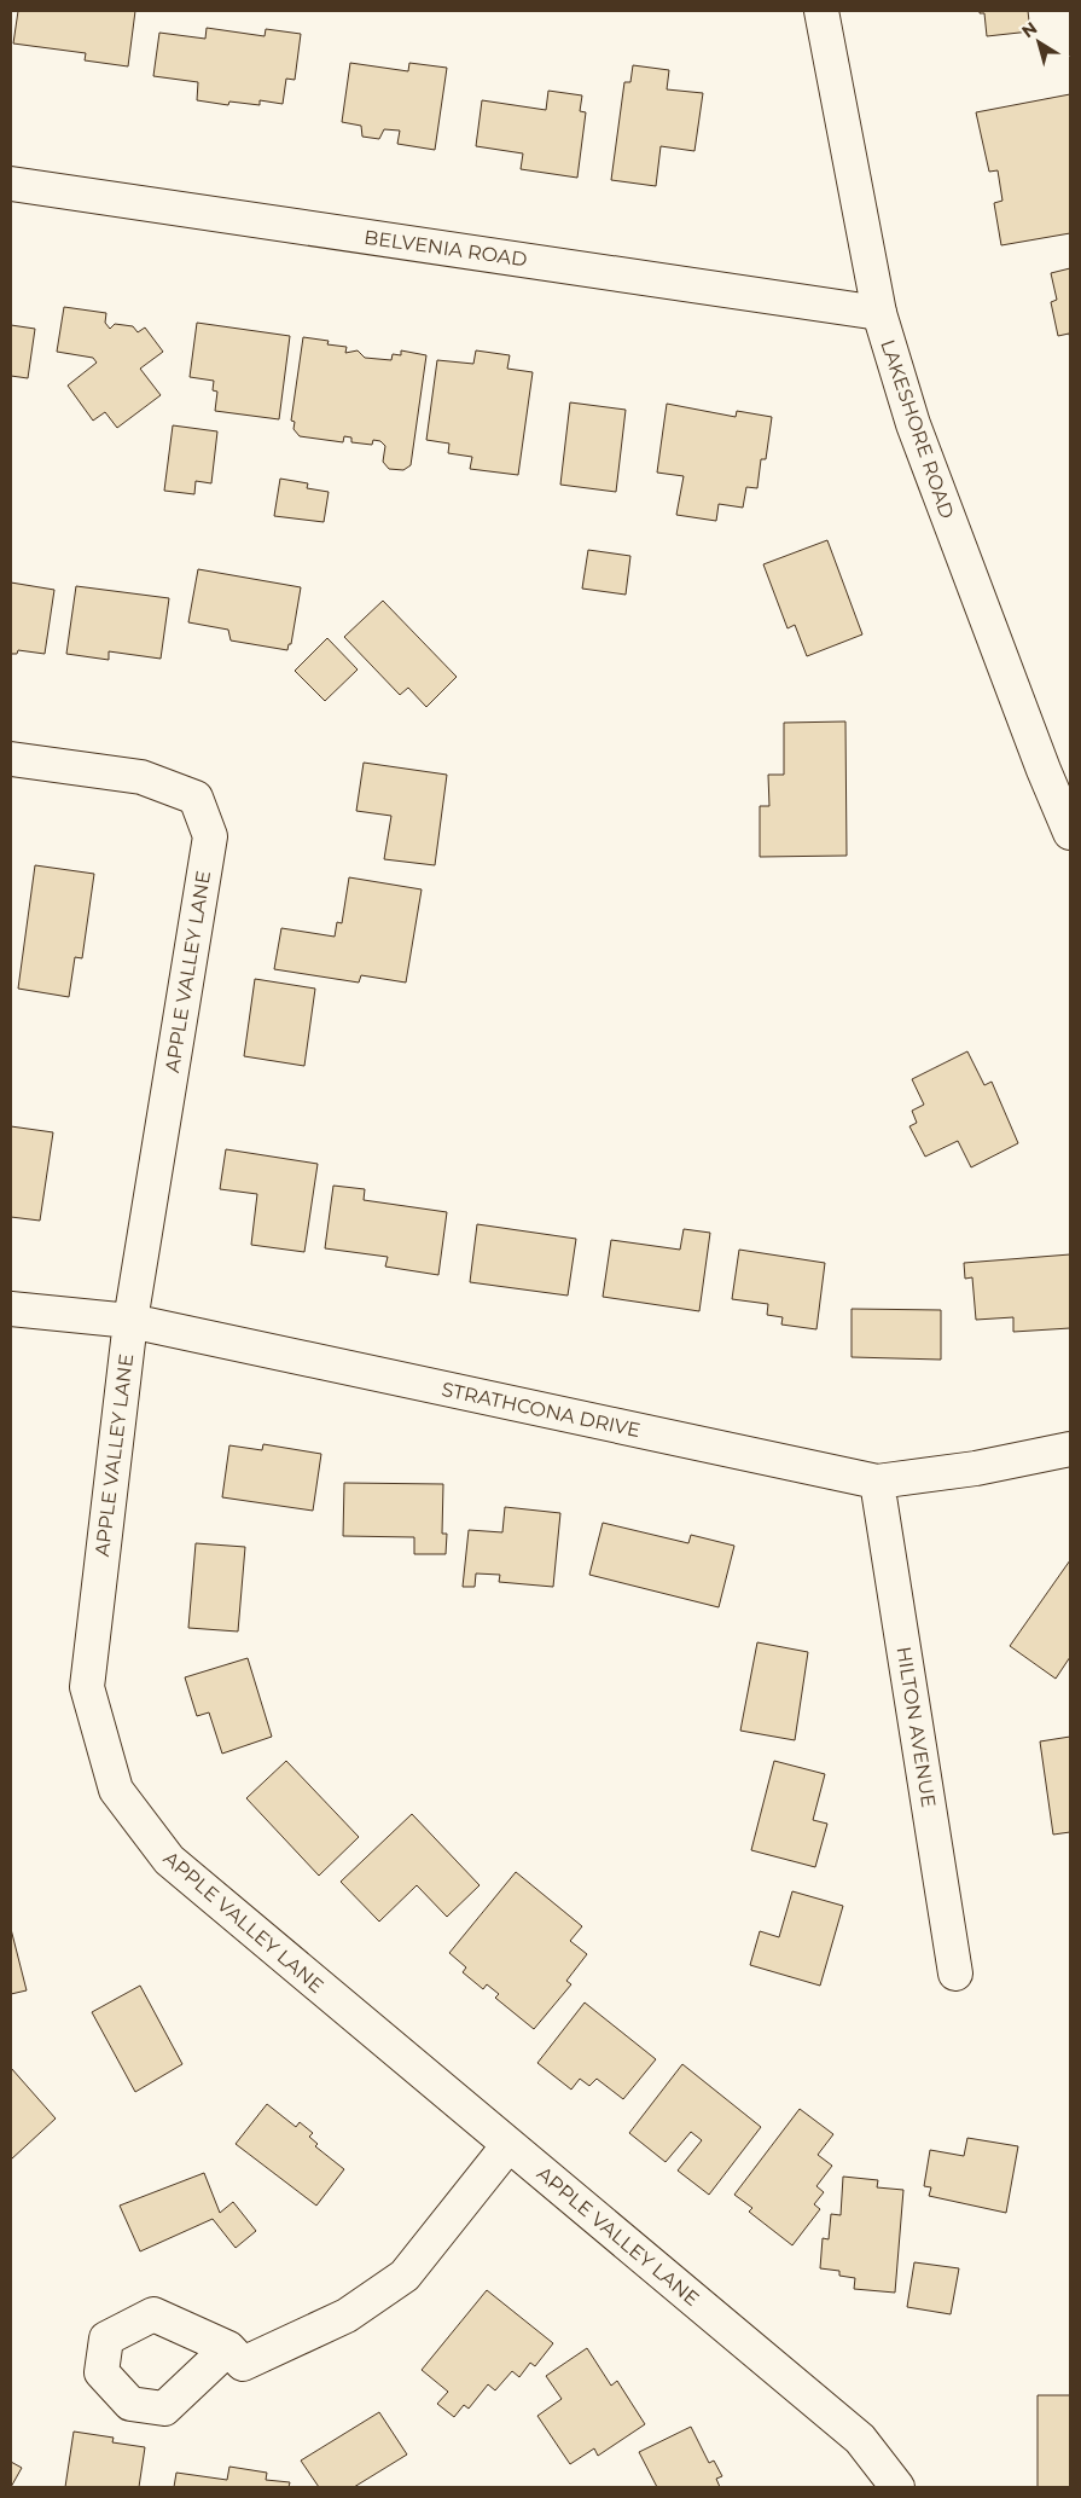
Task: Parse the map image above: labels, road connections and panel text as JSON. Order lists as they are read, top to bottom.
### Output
{
  "streets": {
    "street": [
      "BELVENIA ROAD",
      "LAKESHORE ROAD",
      "APPLE VALLEY LANE",
      "STRATHCONA DRIVE",
      "HILTON AVENUE"
    ]
  },
  "crossings": [
    ["BELVENIA ROAD", "LAKESHORE ROAD"],
    ["APPLE VALLEY LANE", "STRATHCONA DRIVE"],
    ["STRATHCONA DRIVE", "HILTON AVENUE"]
  ],
  "north": "top left"
}
